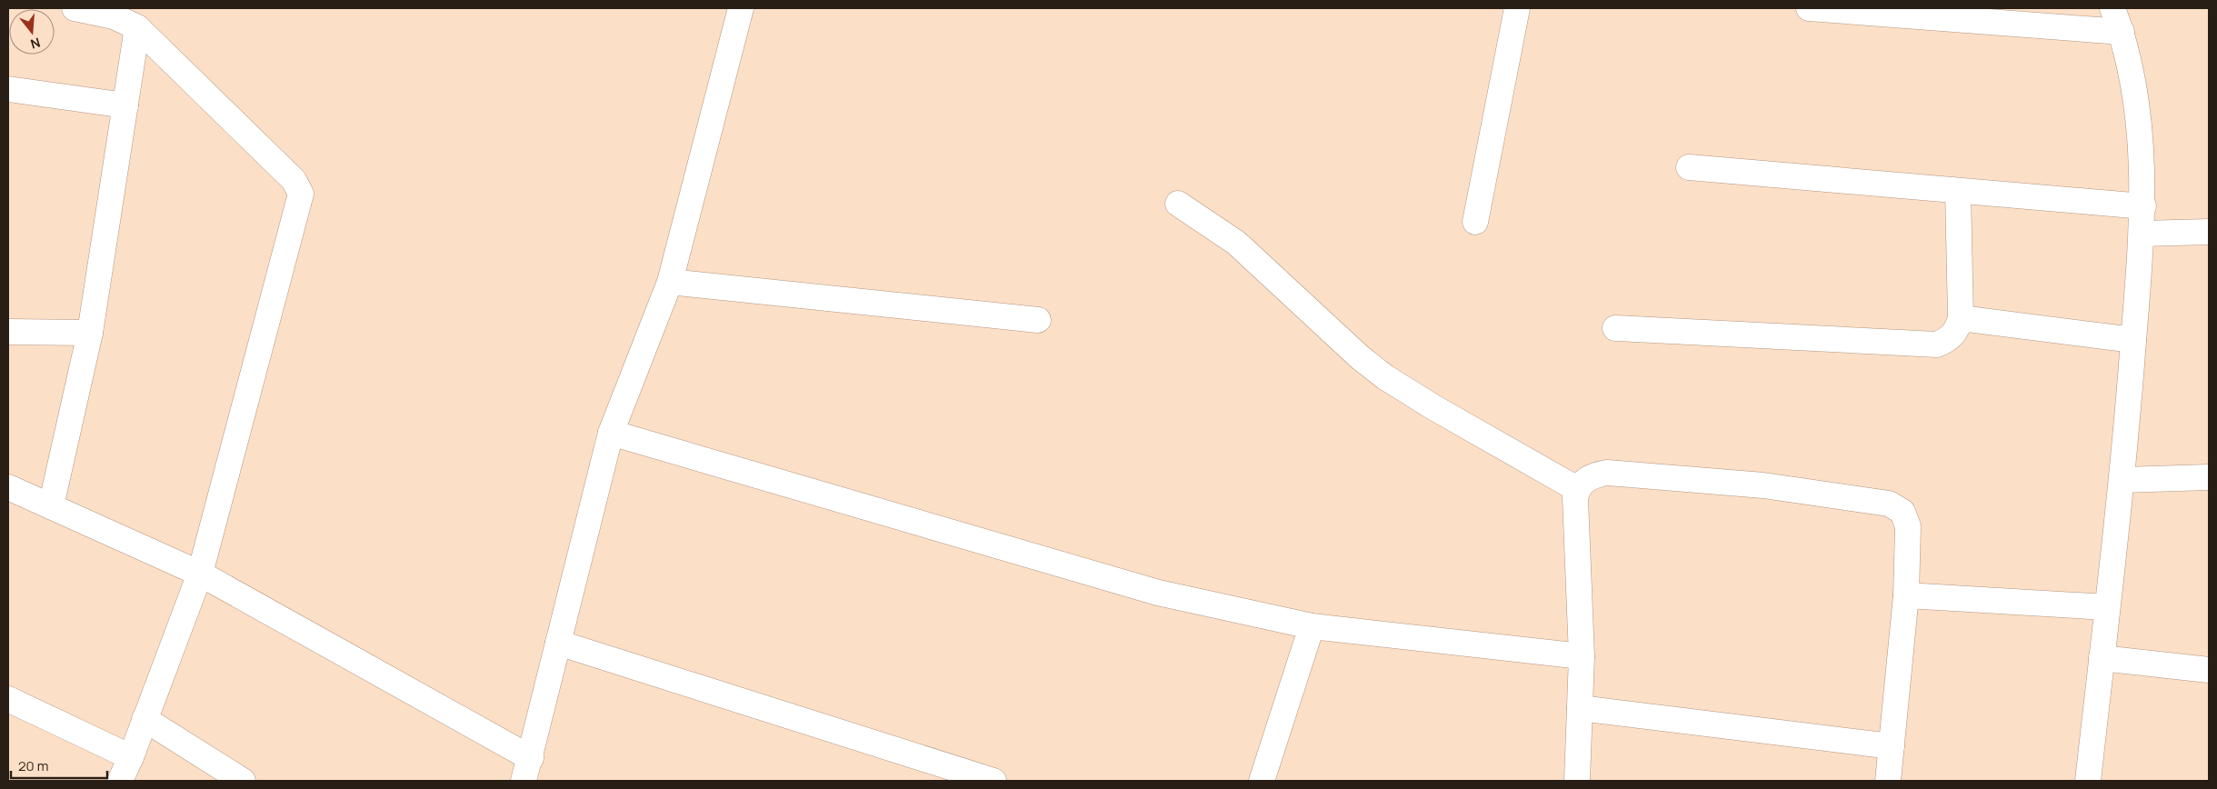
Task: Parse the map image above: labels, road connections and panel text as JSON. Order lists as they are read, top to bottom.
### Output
{
  "scale_bar": "20 m",
  "north": "bottom"
}
